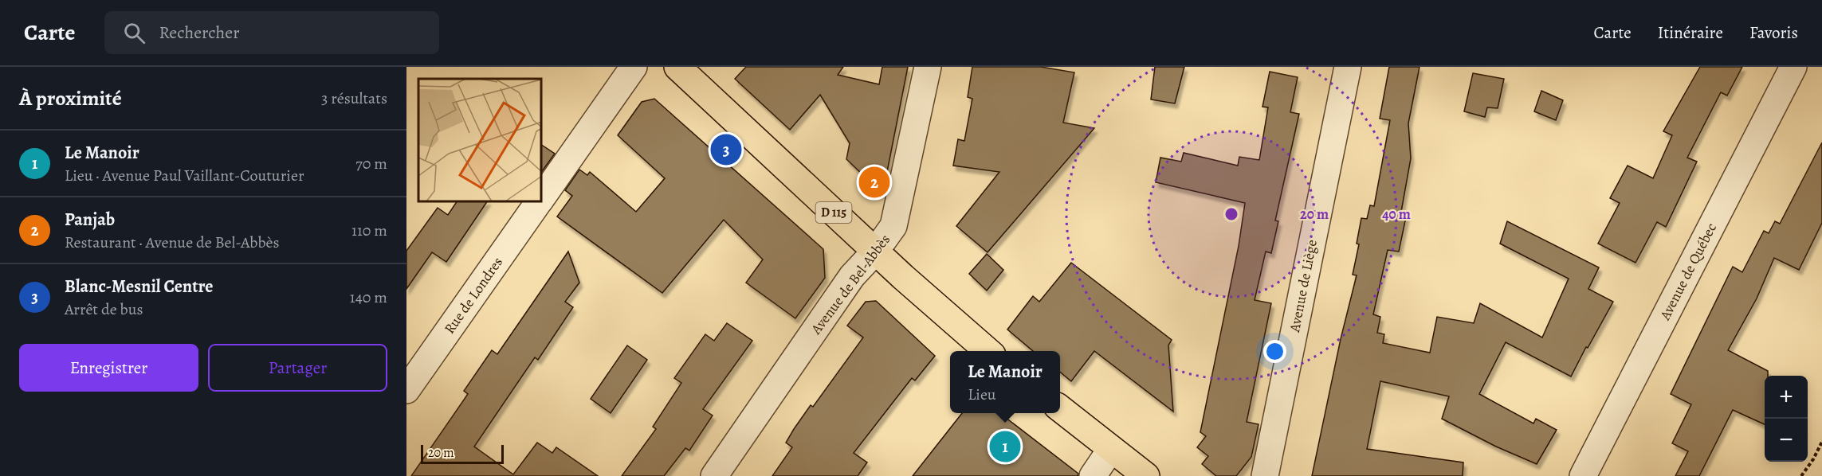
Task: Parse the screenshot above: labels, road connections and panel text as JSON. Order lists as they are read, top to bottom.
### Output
{
  "streets": {
    "main road": ["D 115"],
    "street": [
      "Avenue de Québec",
      "Avenue de Bel-Abbès",
      "Avenue de Liège",
      "Rue de Londres"
    ]
  },
  "crossings": [
    ["D 115", "Avenue de Bel-Abbès"]
  ],
  "scale_bar": "20 m",
  "page": {
    "header": "Carte",
    "search": "Rechercher",
    "nav": ["Carte", "Itinéraire", "Favoris"],
    "heading": ["À proximité", "3 résultats"],
    "list": [
      {
        "mark": "1",
        "name": "Le Manoir",
        "note": "Lieu · Avenue Paul Vaillant-Couturier",
        "value": "70 m"
      },
      {
        "mark": "2",
        "name": "Panjab",
        "note": "Restaurant · Avenue de Bel-Abbès",
        "value": "110 m"
      },
      {
        "mark": "3",
        "name": "Blanc-Mesnil Centre",
        "note": "Arrêt de bus",
        "value": "140 m"
      }
    ],
    "pins": ["3", "2", "1"],
    "buttons": ["Enregistrer", "Partager"],
    "popup": ["Le Manoir", "Lieu"],
    "map_buttons": ["+", "−"],
    "scale": "20 m"
  },
  "rings": ["20 m", "40 m"]
}
